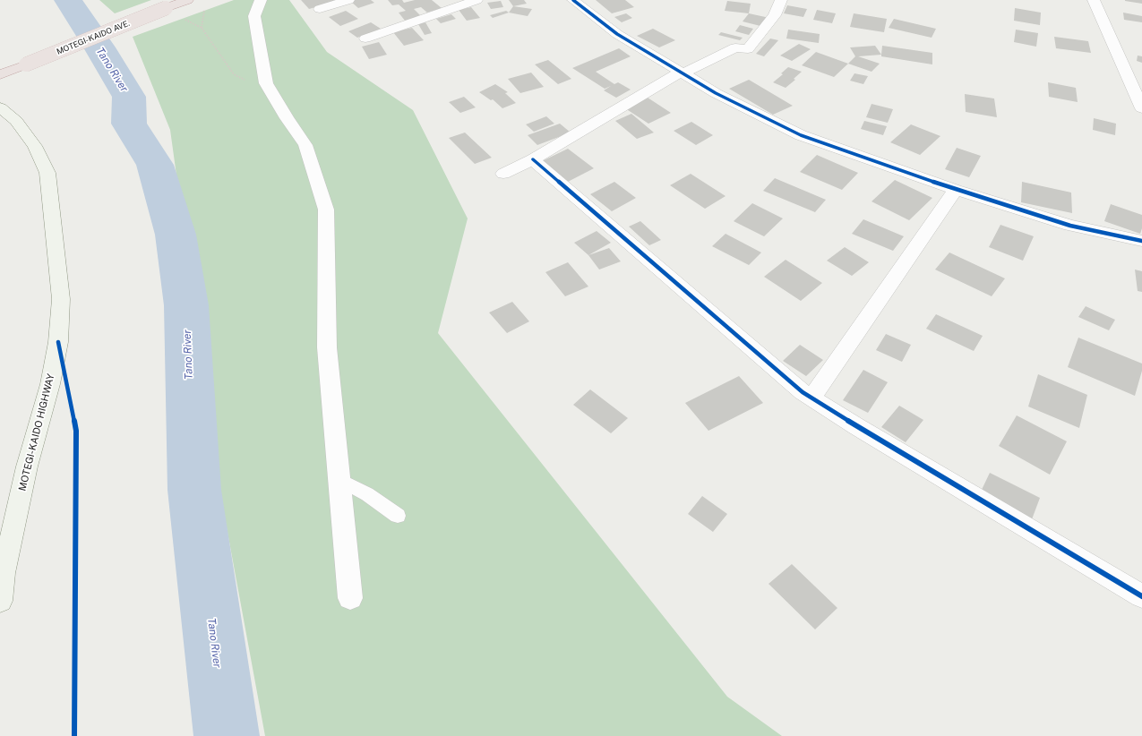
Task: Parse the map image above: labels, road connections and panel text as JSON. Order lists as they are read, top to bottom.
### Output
{
  "streets": {
    "highway": ["MOTEGI-KAIDO AVE."],
    "street": ["MOTEGI-KAIDO HIGHWAY"]
  },
  "water": ["Tano River"]
}
